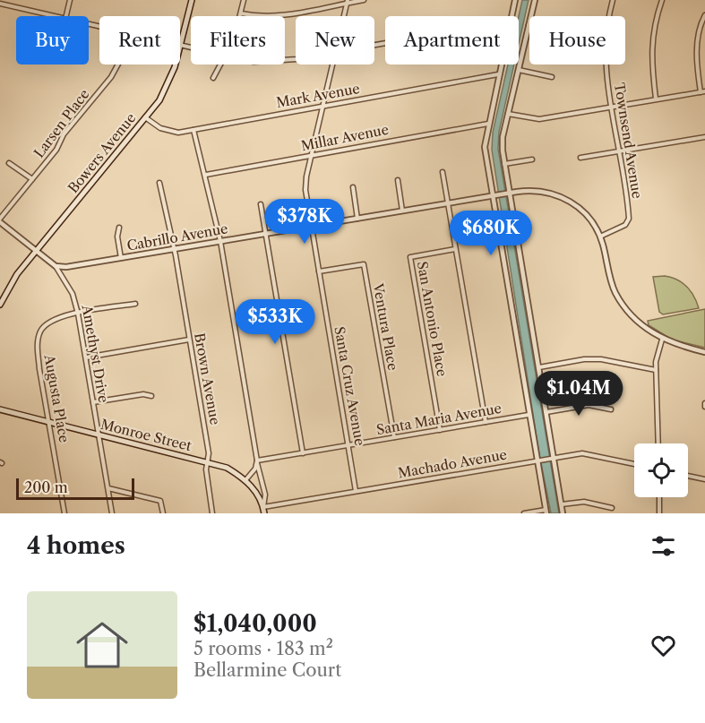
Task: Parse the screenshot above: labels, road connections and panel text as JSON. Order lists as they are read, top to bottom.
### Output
{
  "streets": {
    "main road": ["Bowers Avenue", "Monroe Street"],
    "street": [
      "Mark Avenue",
      "Larsen Place",
      "Millar Avenue",
      "Townsend Avenue",
      "Cabrillo Avenue",
      "San Antonio Place",
      "Ventura Place",
      "Amethyst Drive",
      "Brown Avenue",
      "Santa Cruz Avenue",
      "Augusta Place",
      "Santa Maria Avenue",
      "Machado Avenue"
    ]
  },
  "crossings": [
    ["Mark Avenue", "Bowers Avenue"],
    ["Mark Avenue", "Santa Cruz Avenue"],
    ["Millar Avenue", "Santa Cruz Avenue"],
    ["Townsend Avenue", "Cabrillo Avenue"],
    ["Cabrillo Avenue", "Amethyst Drive"],
    ["Cabrillo Avenue", "Brown Avenue"],
    ["Cabrillo Avenue", "Santa Cruz Avenue"],
    ["San Antonio Place", "Santa Maria Avenue"],
    ["Ventura Place", "Santa Cruz Avenue"],
    ["Ventura Place", "Santa Maria Avenue"],
    ["Amethyst Drive", "Augusta Place"],
    ["Amethyst Drive", "Monroe Street"],
    ["Brown Avenue", "Monroe Street"],
    ["Santa Cruz Avenue", "Santa Maria Avenue"],
    ["Santa Cruz Avenue", "Machado Avenue"],
    ["Augusta Place", "Monroe Street"],
    ["Monroe Street", "Machado Avenue"]
  ],
  "scale_bar": "200 m",
  "page": {
    "chip": [
      "Buy",
      "Rent",
      "Filters",
      "New",
      "Apartment",
      "House"
    ],
    "price": [
      "$378K",
      "$680K",
      "$533K",
      "$1.04M"
    ],
    "scale": "200 m",
    "heading": "4 homes",
    "list": [
      {
        "name": "$1,040,000",
        "note": "5 rooms · 183 m² · Bellarmine Court"
      }
    ]
  }
}
